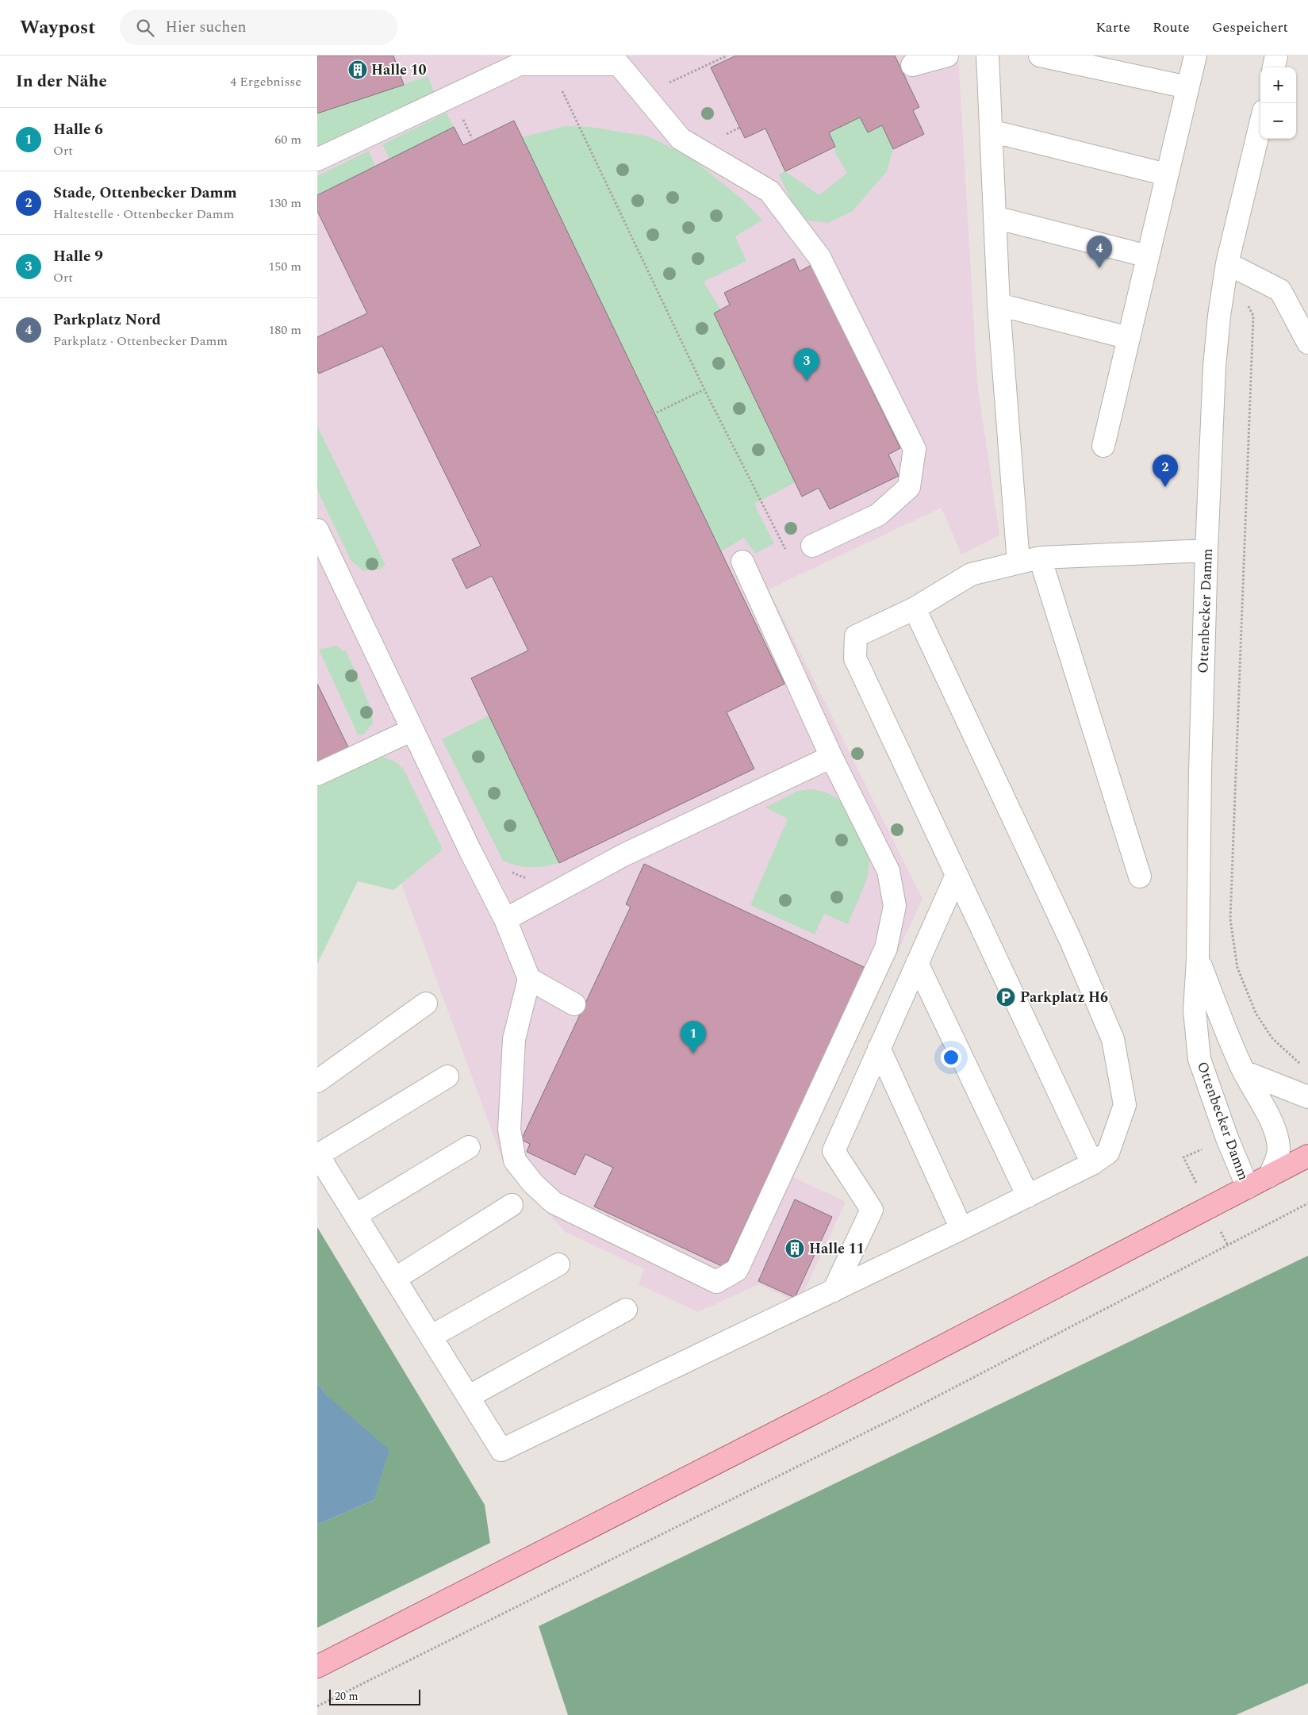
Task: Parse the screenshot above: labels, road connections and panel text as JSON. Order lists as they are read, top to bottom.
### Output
{
  "streets": {
    "street": ["Ottenbecker Damm"]
  },
  "places": {
    "building": ["Halle 10", "Halle 11"],
    "parking": ["Parkplatz H6"]
  },
  "scale_bar": "20 m",
  "page": {
    "header": "Waypost",
    "search": "Hier suchen",
    "nav": ["Karte", "Route", "Gespeichert"],
    "heading": ["In der Nähe", "4 Ergebnisse"],
    "map_buttons": ["+", "−"],
    "list": [
      {
        "mark": "1",
        "name": "Halle 6",
        "note": "Ort",
        "value": "60 m"
      },
      {
        "mark": "2",
        "name": "Stade, Ottenbecker Damm",
        "note": "Haltestelle · Ottenbecker Damm",
        "value": "130 m"
      },
      {
        "mark": "3",
        "name": "Halle 9",
        "note": "Ort",
        "value": "150 m"
      },
      {
        "mark": "4",
        "name": "Parkplatz Nord",
        "note": "Parkplatz · Ottenbecker Damm",
        "value": "180 m"
      }
    ],
    "pins": [
      "4",
      "3",
      "2",
      "1"
    ],
    "scale": "20 m"
  }
}
